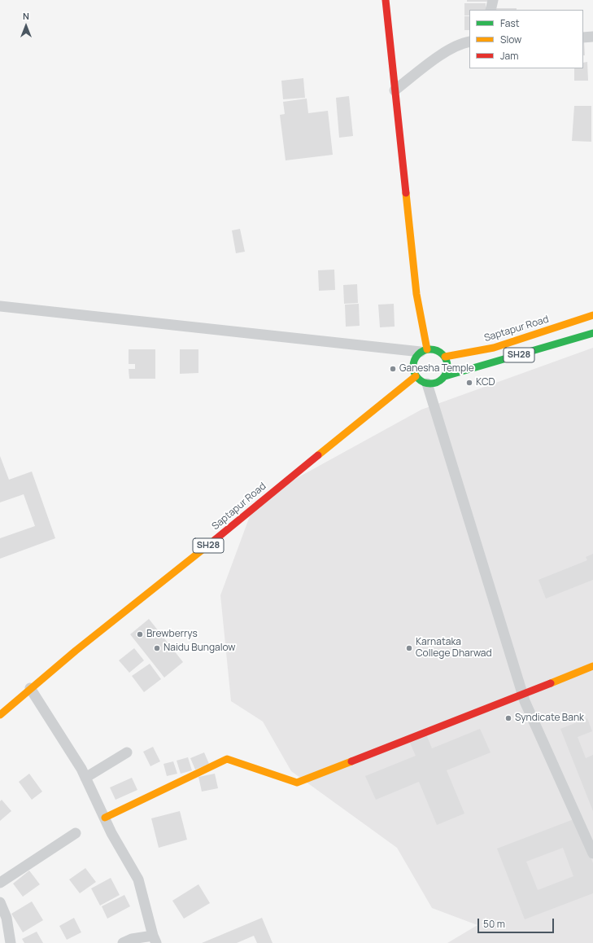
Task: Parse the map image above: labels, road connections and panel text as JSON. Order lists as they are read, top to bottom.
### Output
{
  "streets": {
    "main road": ["Saptapur Road", "SH28"]
  },
  "crossings": [
    ["Saptapur Road", "SH28"]
  ],
  "places": [
    "Ganesha Temple",
    "KCD",
    "Brewberrys",
    "Naidu Bungalow",
    "Karnataka College Dharwad",
    "Syndicate Bank"
  ],
  "legend": ["Fast", "Slow", "Jam"],
  "scale_bar": "50 m",
  "north": "top"
}
